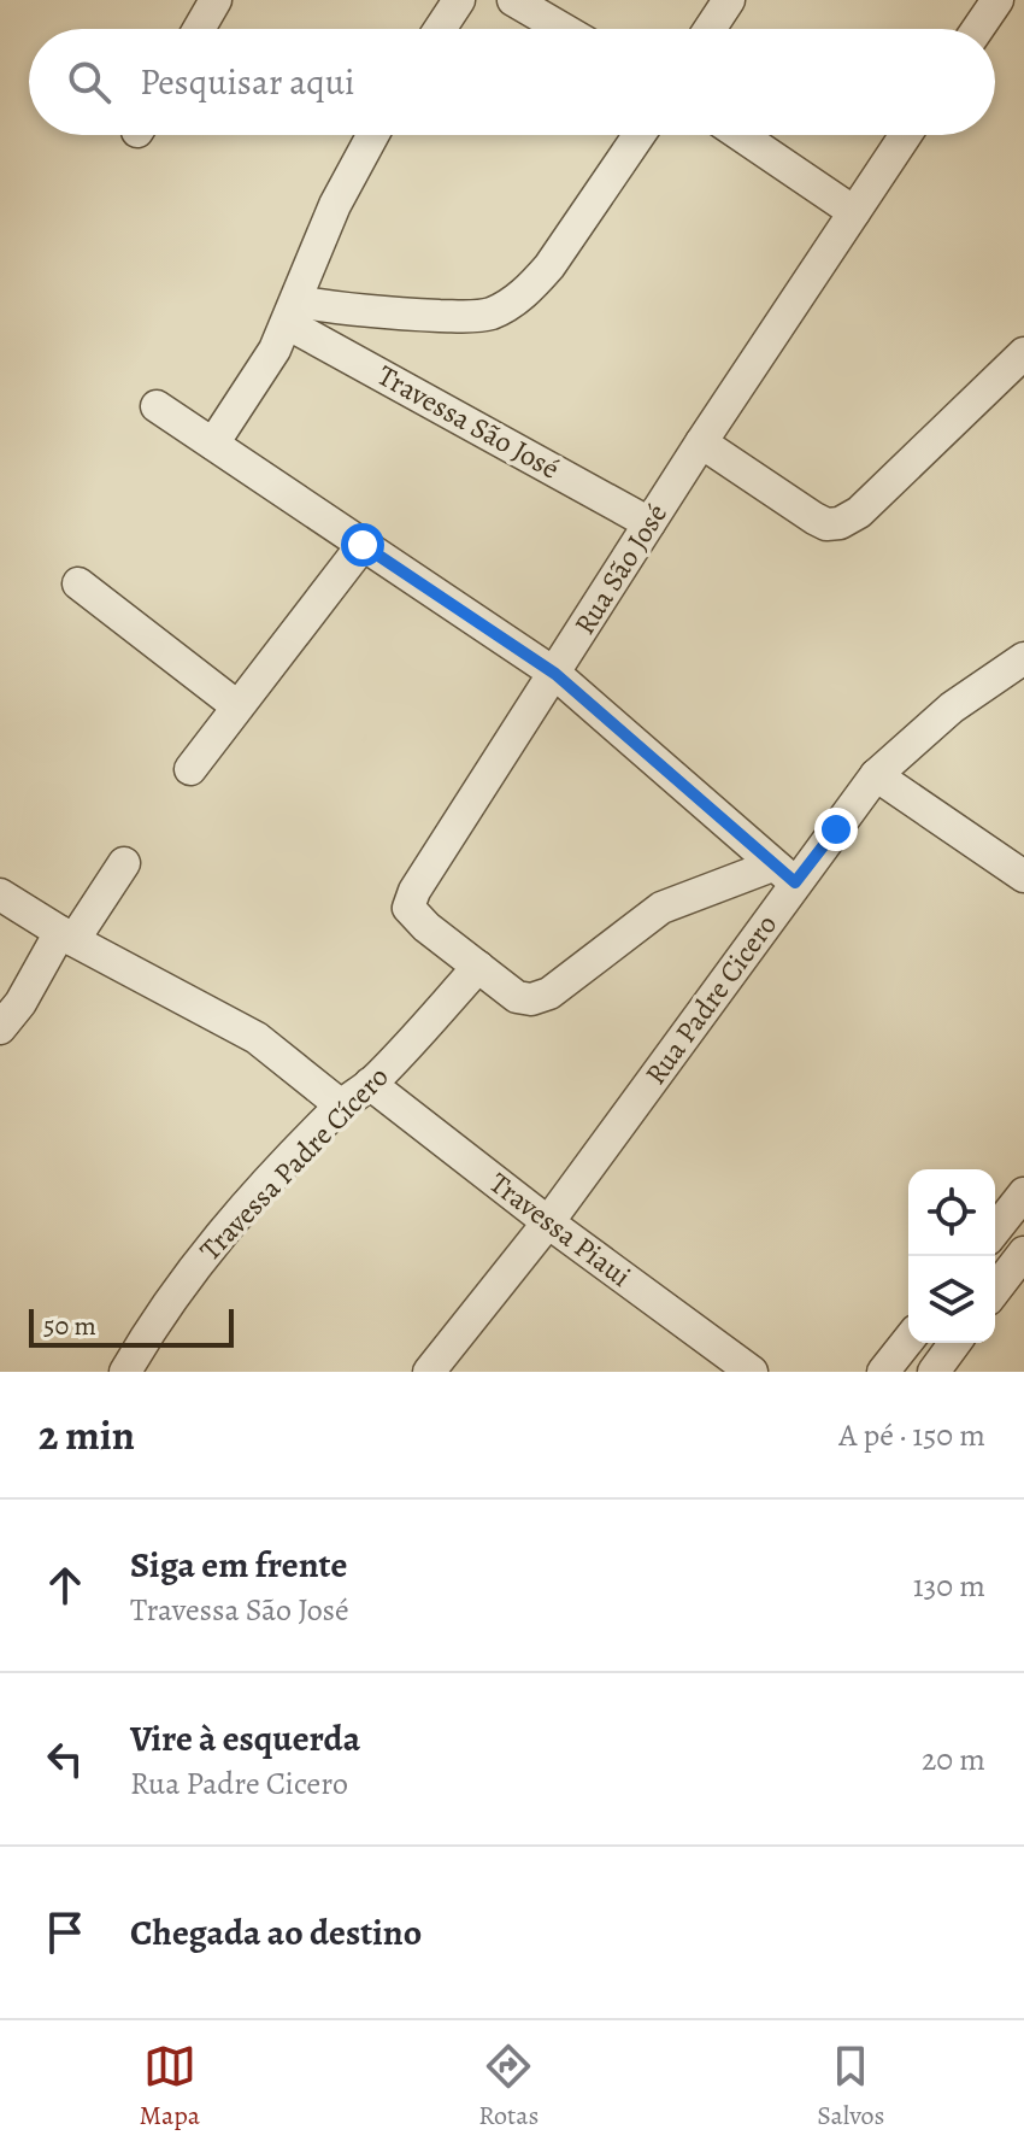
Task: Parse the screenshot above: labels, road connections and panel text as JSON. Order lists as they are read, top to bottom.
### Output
{
  "streets": {
    "street": [
      "Travessa São José",
      "Rua São José",
      "Rua Padre Cicero",
      "Travessa Padre Cícero",
      "Travessa Piaui"
    ]
  },
  "crossings": [
    ["Travessa São José", "Rua São José"],
    ["Rua São José", "Travessa Padre Cícero"],
    ["Rua Padre Cicero", "Travessa Piaui"],
    ["Travessa Padre Cícero", "Travessa Piaui"]
  ],
  "scale_bar": "50 m",
  "page": {
    "search": "Pesquisar aqui",
    "scale": "50 m",
    "heading": ["2 min", "A pé · 150 m"],
    "list": [
      ["Siga em frente", "Travessa São José", "130 m"],
      ["Vire à esquerda", "Rua Padre Cicero", "20 m"],
      "Chegada ao destino"
    ],
    "nav": ["Mapa", "Rotas", "Salvos"]
  }
}
